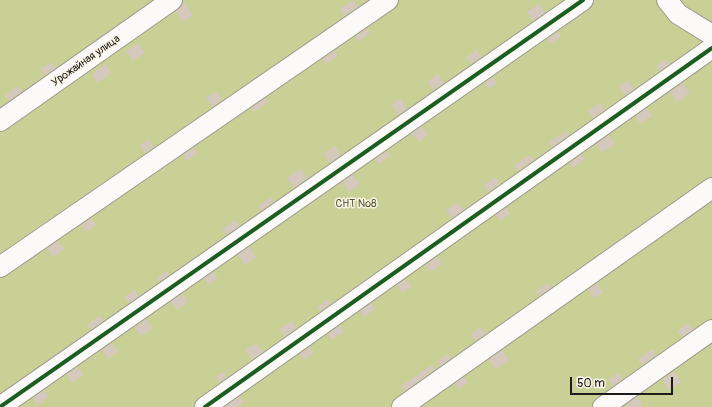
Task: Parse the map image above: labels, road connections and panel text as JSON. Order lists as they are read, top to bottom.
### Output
{
  "streets": {
    "street": ["Урожайная улица"]
  },
  "parks": ["СНТ №8"],
  "scale_bar": "50 m"
}
